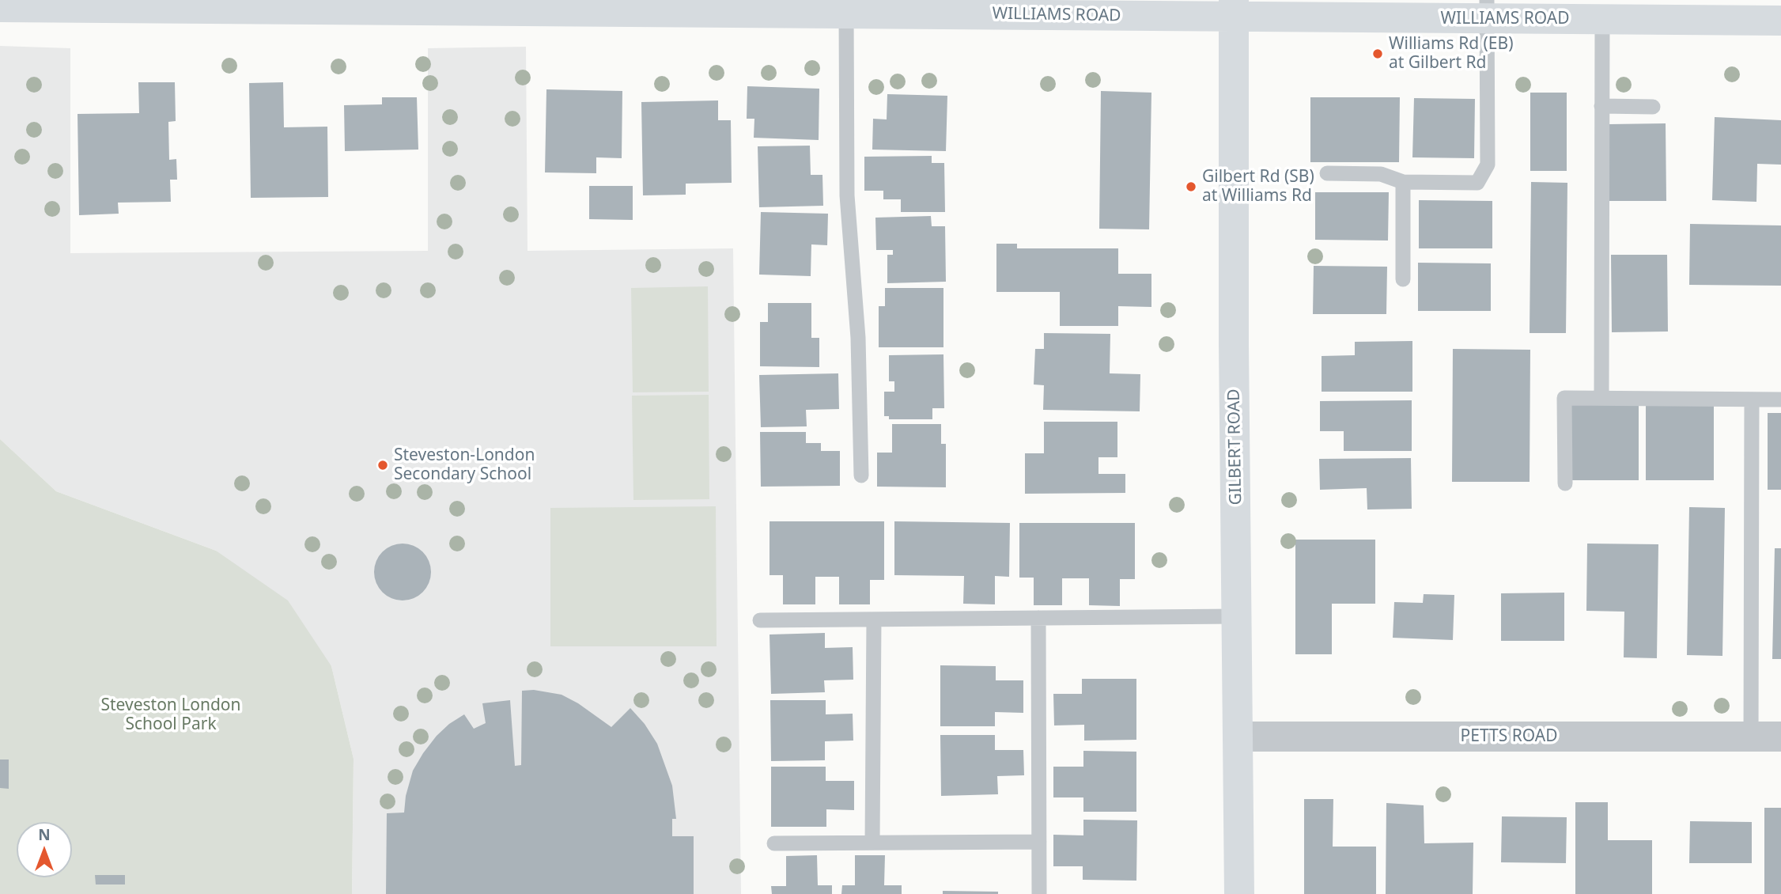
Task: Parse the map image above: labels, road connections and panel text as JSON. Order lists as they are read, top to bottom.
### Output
{
  "streets": {
    "street": ["WILLIAMS ROAD", "GILBERT ROAD", "PETTS ROAD"]
  },
  "crossings": [
    ["WILLIAMS ROAD", "GILBERT ROAD"],
    ["GILBERT ROAD", "PETTS ROAD"]
  ],
  "parks": ["Steveston London School Park"],
  "places": ["Williams Rd (EB) at Gilbert Rd", "Gilbert Rd (SB) at Williams Rd", "Steveston-London Secondary School"],
  "north": "top"
}
